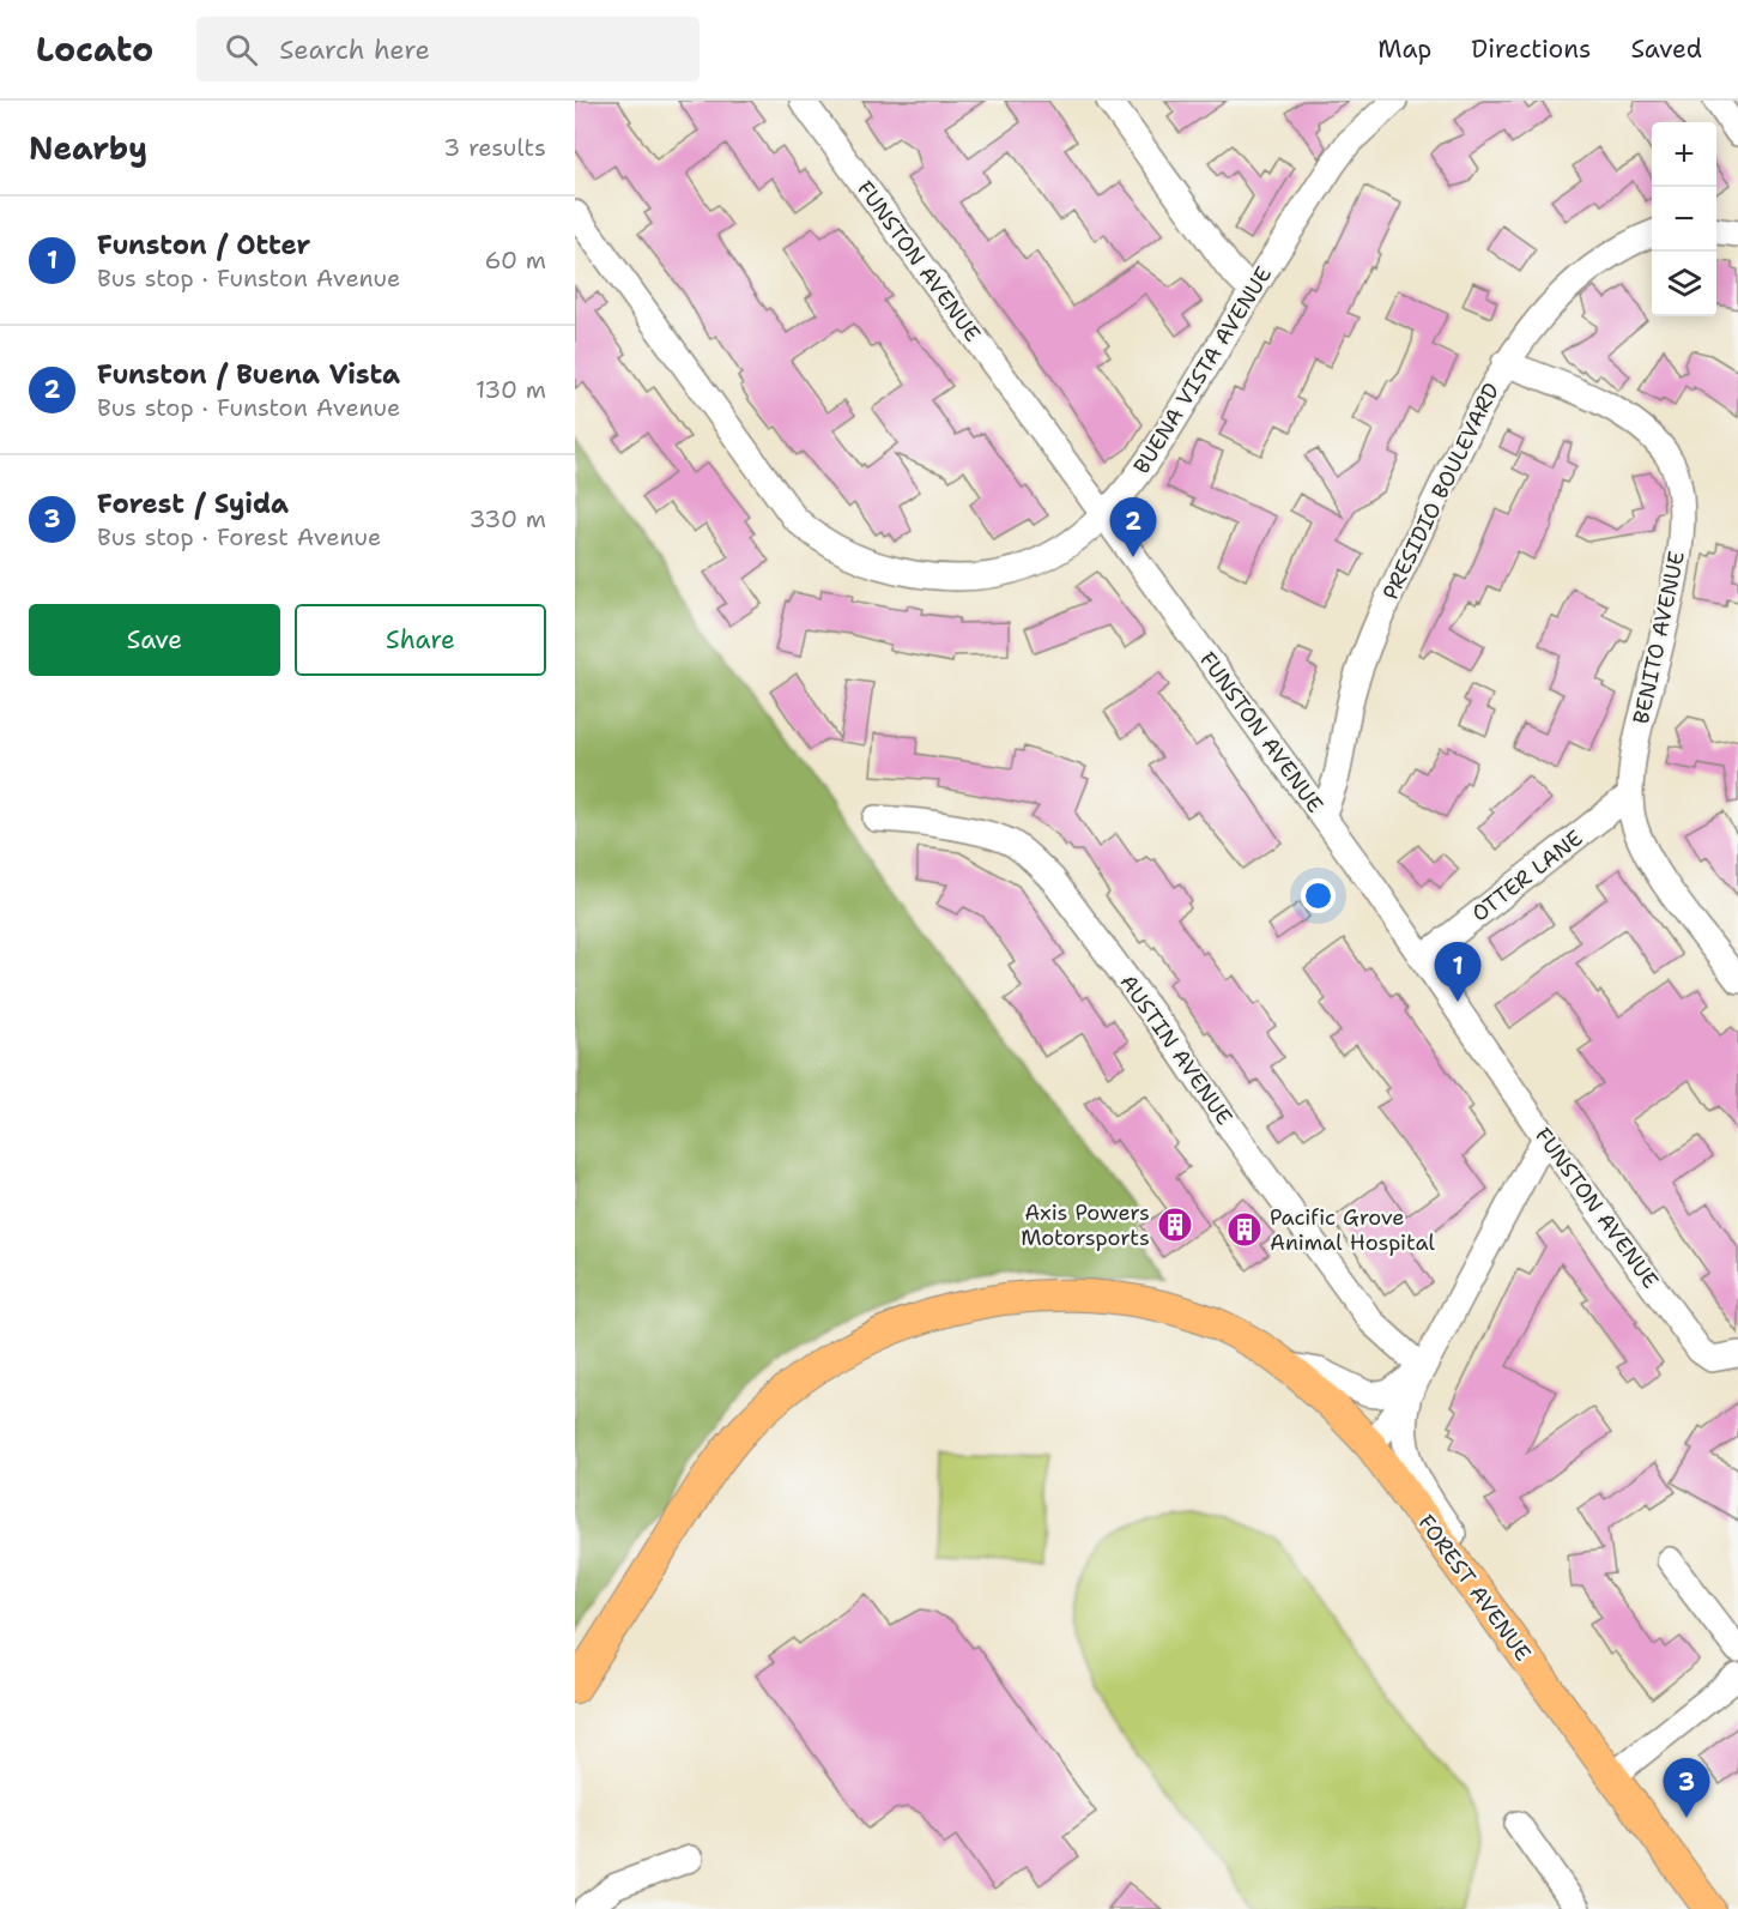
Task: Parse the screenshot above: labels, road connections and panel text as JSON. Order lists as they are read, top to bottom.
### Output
{
  "streets": {
    "main road": ["FOREST AVENUE"],
    "street": [
      "FUNSTON AVENUE",
      "BUENA VISTA AVENUE",
      "PRESIDIO BOULEVARD",
      "BENITO AVENUE",
      "OTTER LANE",
      "AUSTIN AVENUE"
    ]
  },
  "crossings": [
    ["FUNSTON AVENUE", "BUENA VISTA AVENUE"],
    ["FUNSTON AVENUE", "PRESIDIO BOULEVARD"],
    ["FUNSTON AVENUE", "OTTER LANE"],
    ["PRESIDIO BOULEVARD", "BENITO AVENUE"],
    ["BENITO AVENUE", "OTTER LANE"]
  ],
  "places": {
    "building": ["Axis Powers Motorsports", "Pacific Grove Animal Hospital"]
  },
  "page": {
    "header": "Locato",
    "search": "Search here",
    "nav": ["Map", "Directions", "Saved"],
    "heading": ["Nearby", "3 results"],
    "map_buttons": ["+", "−"],
    "list": [
      {
        "mark": "1",
        "name": "Funston / Otter",
        "note": "Bus stop · Funston Avenue",
        "value": "60 m"
      },
      {
        "mark": "2",
        "name": "Funston / Buena Vista",
        "note": "Bus stop · Funston Avenue",
        "value": "130 m"
      },
      {
        "mark": "3",
        "name": "Forest / Syida",
        "note": "Bus stop · Forest Avenue",
        "value": "330 m"
      }
    ],
    "pins": ["2", "1", "3"],
    "buttons": ["Save", "Share"]
  }
}
